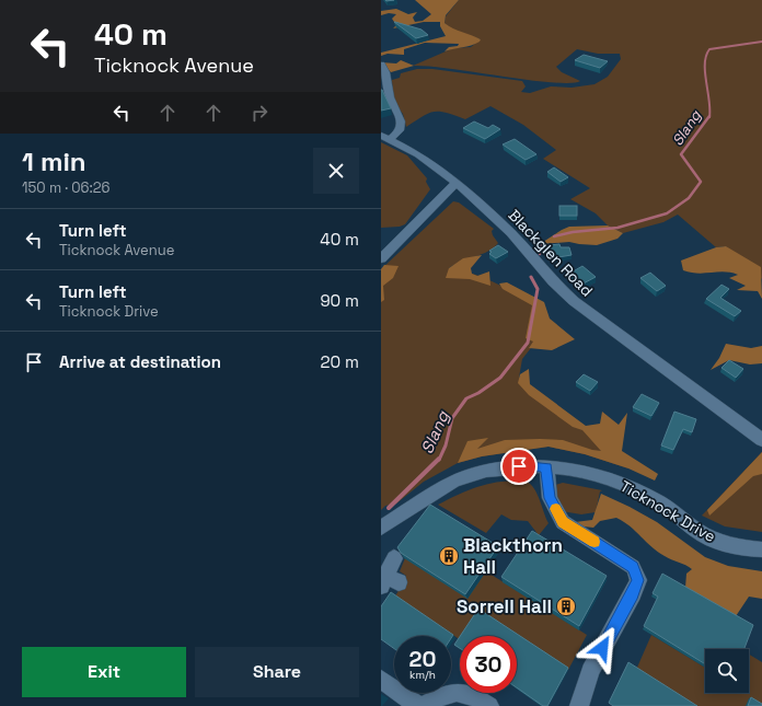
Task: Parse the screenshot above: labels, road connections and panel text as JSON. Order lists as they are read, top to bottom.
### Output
{
  "streets": {
    "street": ["Blackglen Road", "Ticknock Drive"]
  },
  "water": ["Slang"],
  "places": {
    "building": ["Blackthorn Hall", "Sorrell Hall"]
  },
  "page": {
    "turn": ["40 m", "Ticknock Avenue"],
    "heading": ["1 min", "150 m · 06:26"],
    "list": [
      {
        "name": "Turn left",
        "note": "Ticknock Avenue",
        "value": "40 m"
      },
      {
        "name": "Turn left",
        "note": "Ticknock Drive",
        "value": "90 m"
      },
      {
        "name": "Arrive at destination",
        "value": "20 m"
      }
    ],
    "speed": "20 km/h",
    "limit": "30",
    "buttons": ["Exit", "Share"]
  }
}
